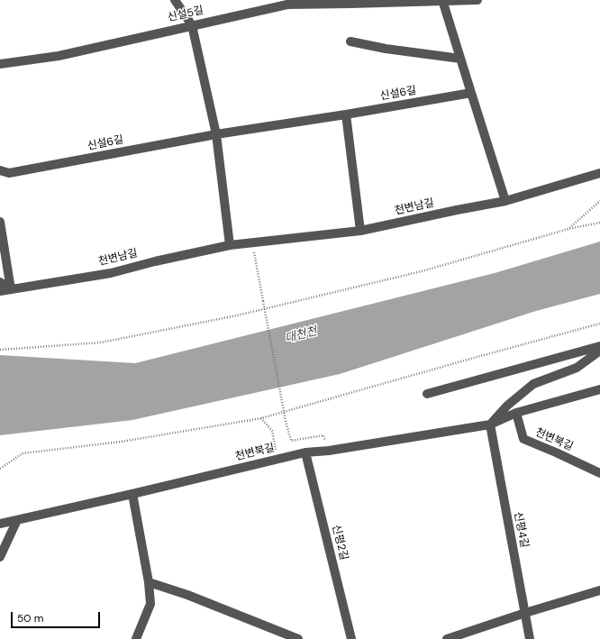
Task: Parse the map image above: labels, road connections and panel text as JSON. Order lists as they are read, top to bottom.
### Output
{
  "streets": {
    "street": [
      "신설5길",
      "신설6길",
      "천변남길",
      "천변북길",
      "신평4길",
      "신평2길"
    ]
  },
  "crossings": [
    ["천변북길", "신평4길"],
    ["천변북길", "신평2길"]
  ],
  "water": ["대천천"],
  "scale_bar": "50 m"
}
